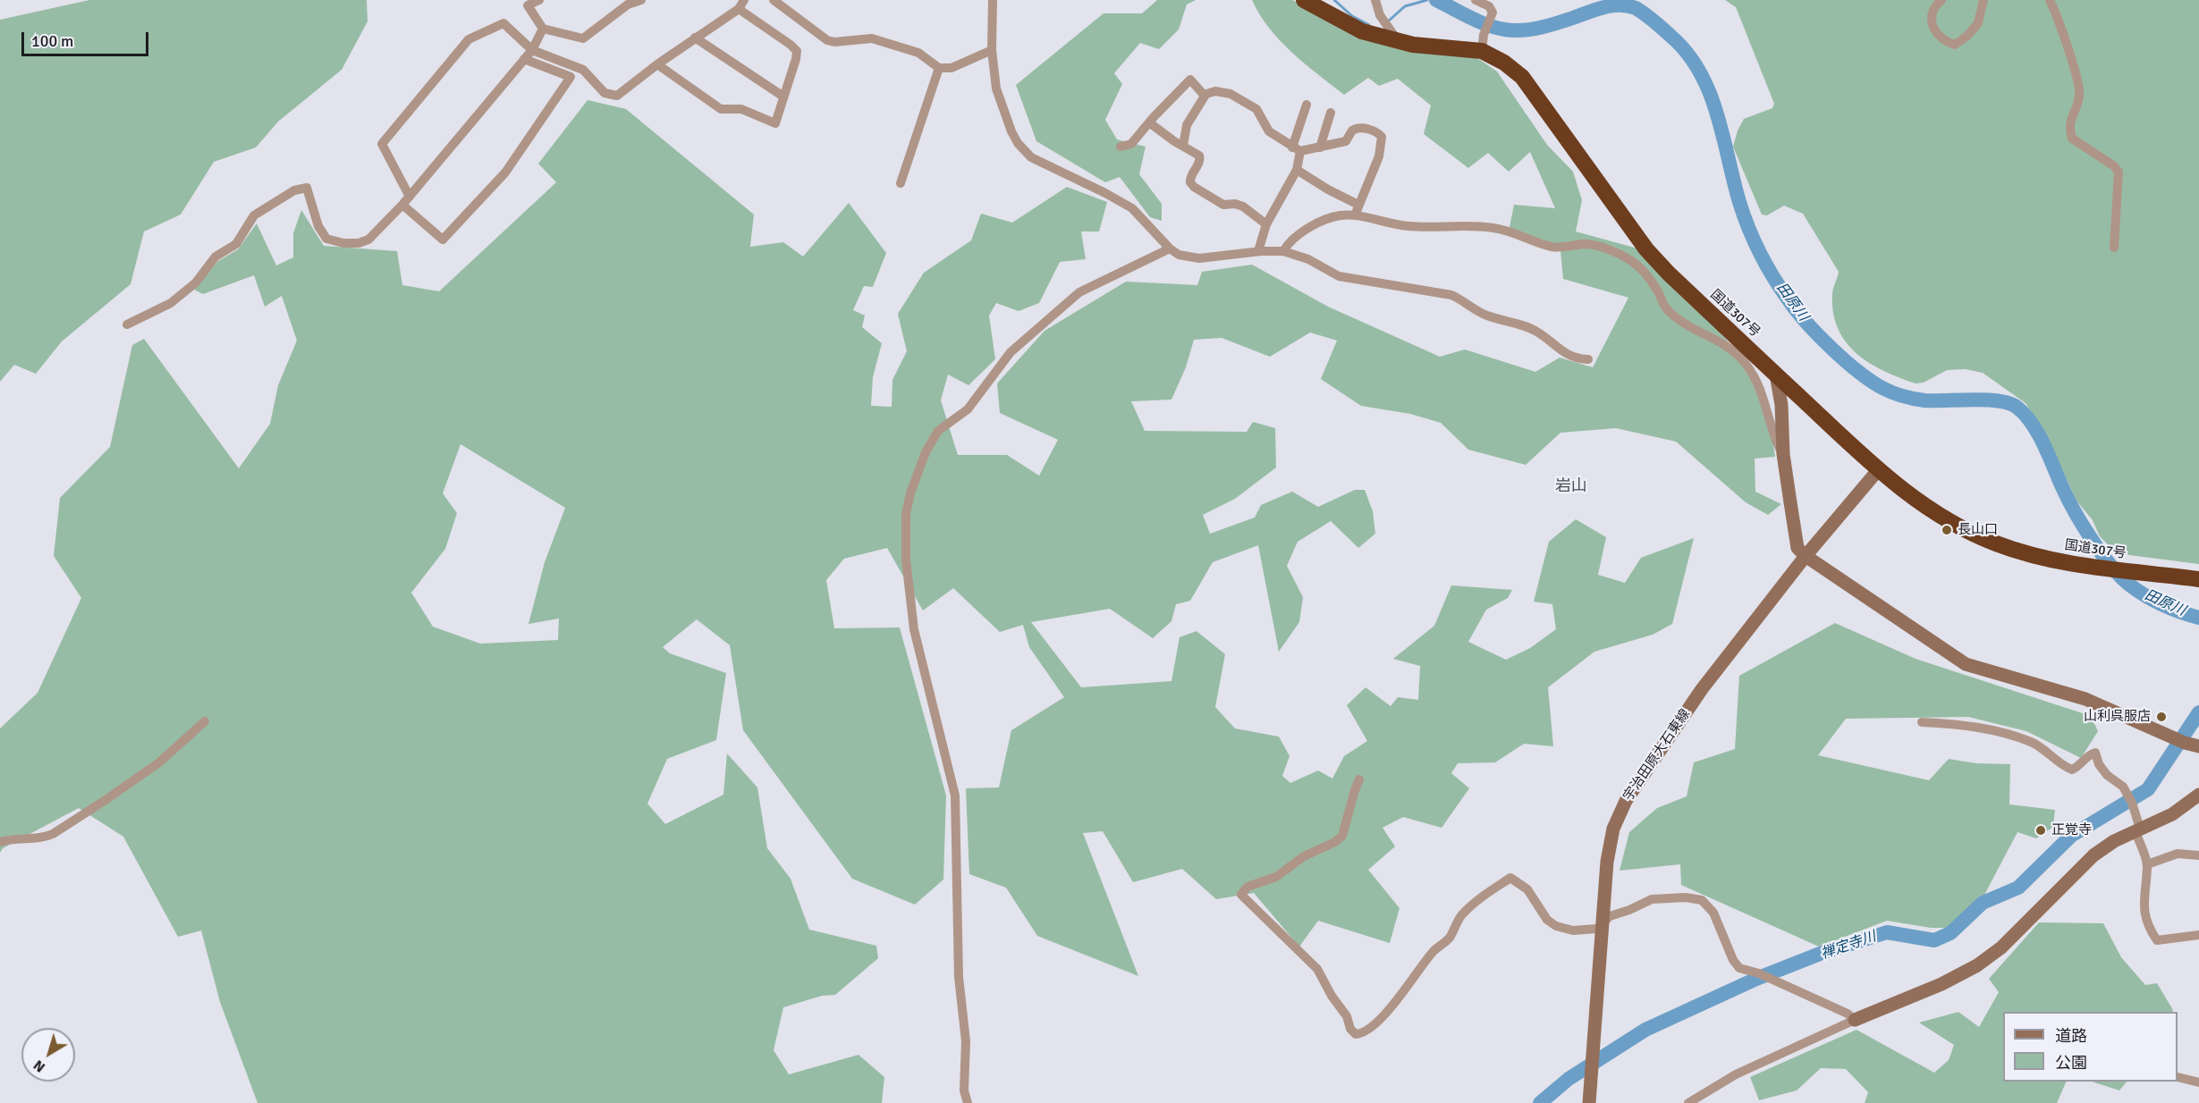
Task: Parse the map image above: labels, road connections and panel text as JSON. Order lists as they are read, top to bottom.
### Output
{
  "streets": {
    "highway": ["国道307号"],
    "street": ["宇治田原大石東線"]
  },
  "crossings": [
    ["国道307号", "宇治田原大石東線"]
  ],
  "districts": ["岩山"],
  "water": ["田原川", "禅定寺川"],
  "places": ["長山口", "山利呉服店", "正覚寺"],
  "legend": ["道路", "公園"],
  "scale_bar": "100 m",
  "north": "bottom left"
}
